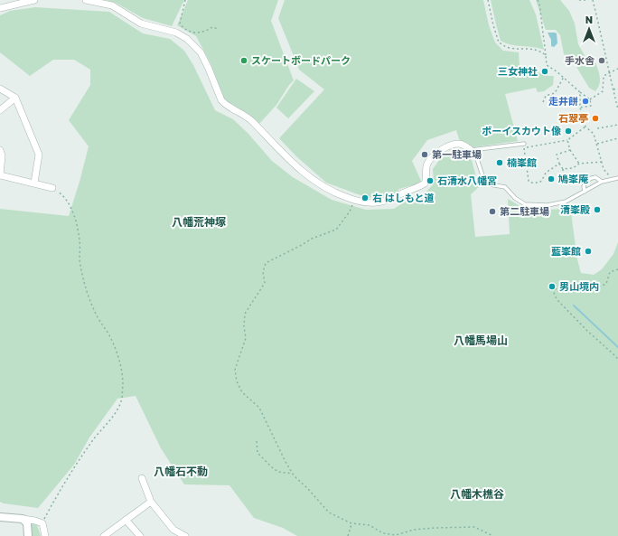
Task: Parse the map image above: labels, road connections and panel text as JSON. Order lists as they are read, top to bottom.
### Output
{
  "districts": [
    "八幡荒神塚",
    "八幡馬場山",
    "八幡石不動",
    "八幡木樵谷"
  ],
  "places": [
    "スケートボードパーク",
    "手水舎",
    "三女神社",
    "走井餅",
    "石翠亭",
    "ボーイスカウト像",
    "第一駐車場",
    "楠峯館",
    "鳩峯庵",
    "石清水八幡宮",
    "右 はしもと道",
    "清峯殿",
    "第二駐車場",
    "藍峯館",
    "男山境内"
  ],
  "north": "top"
}
